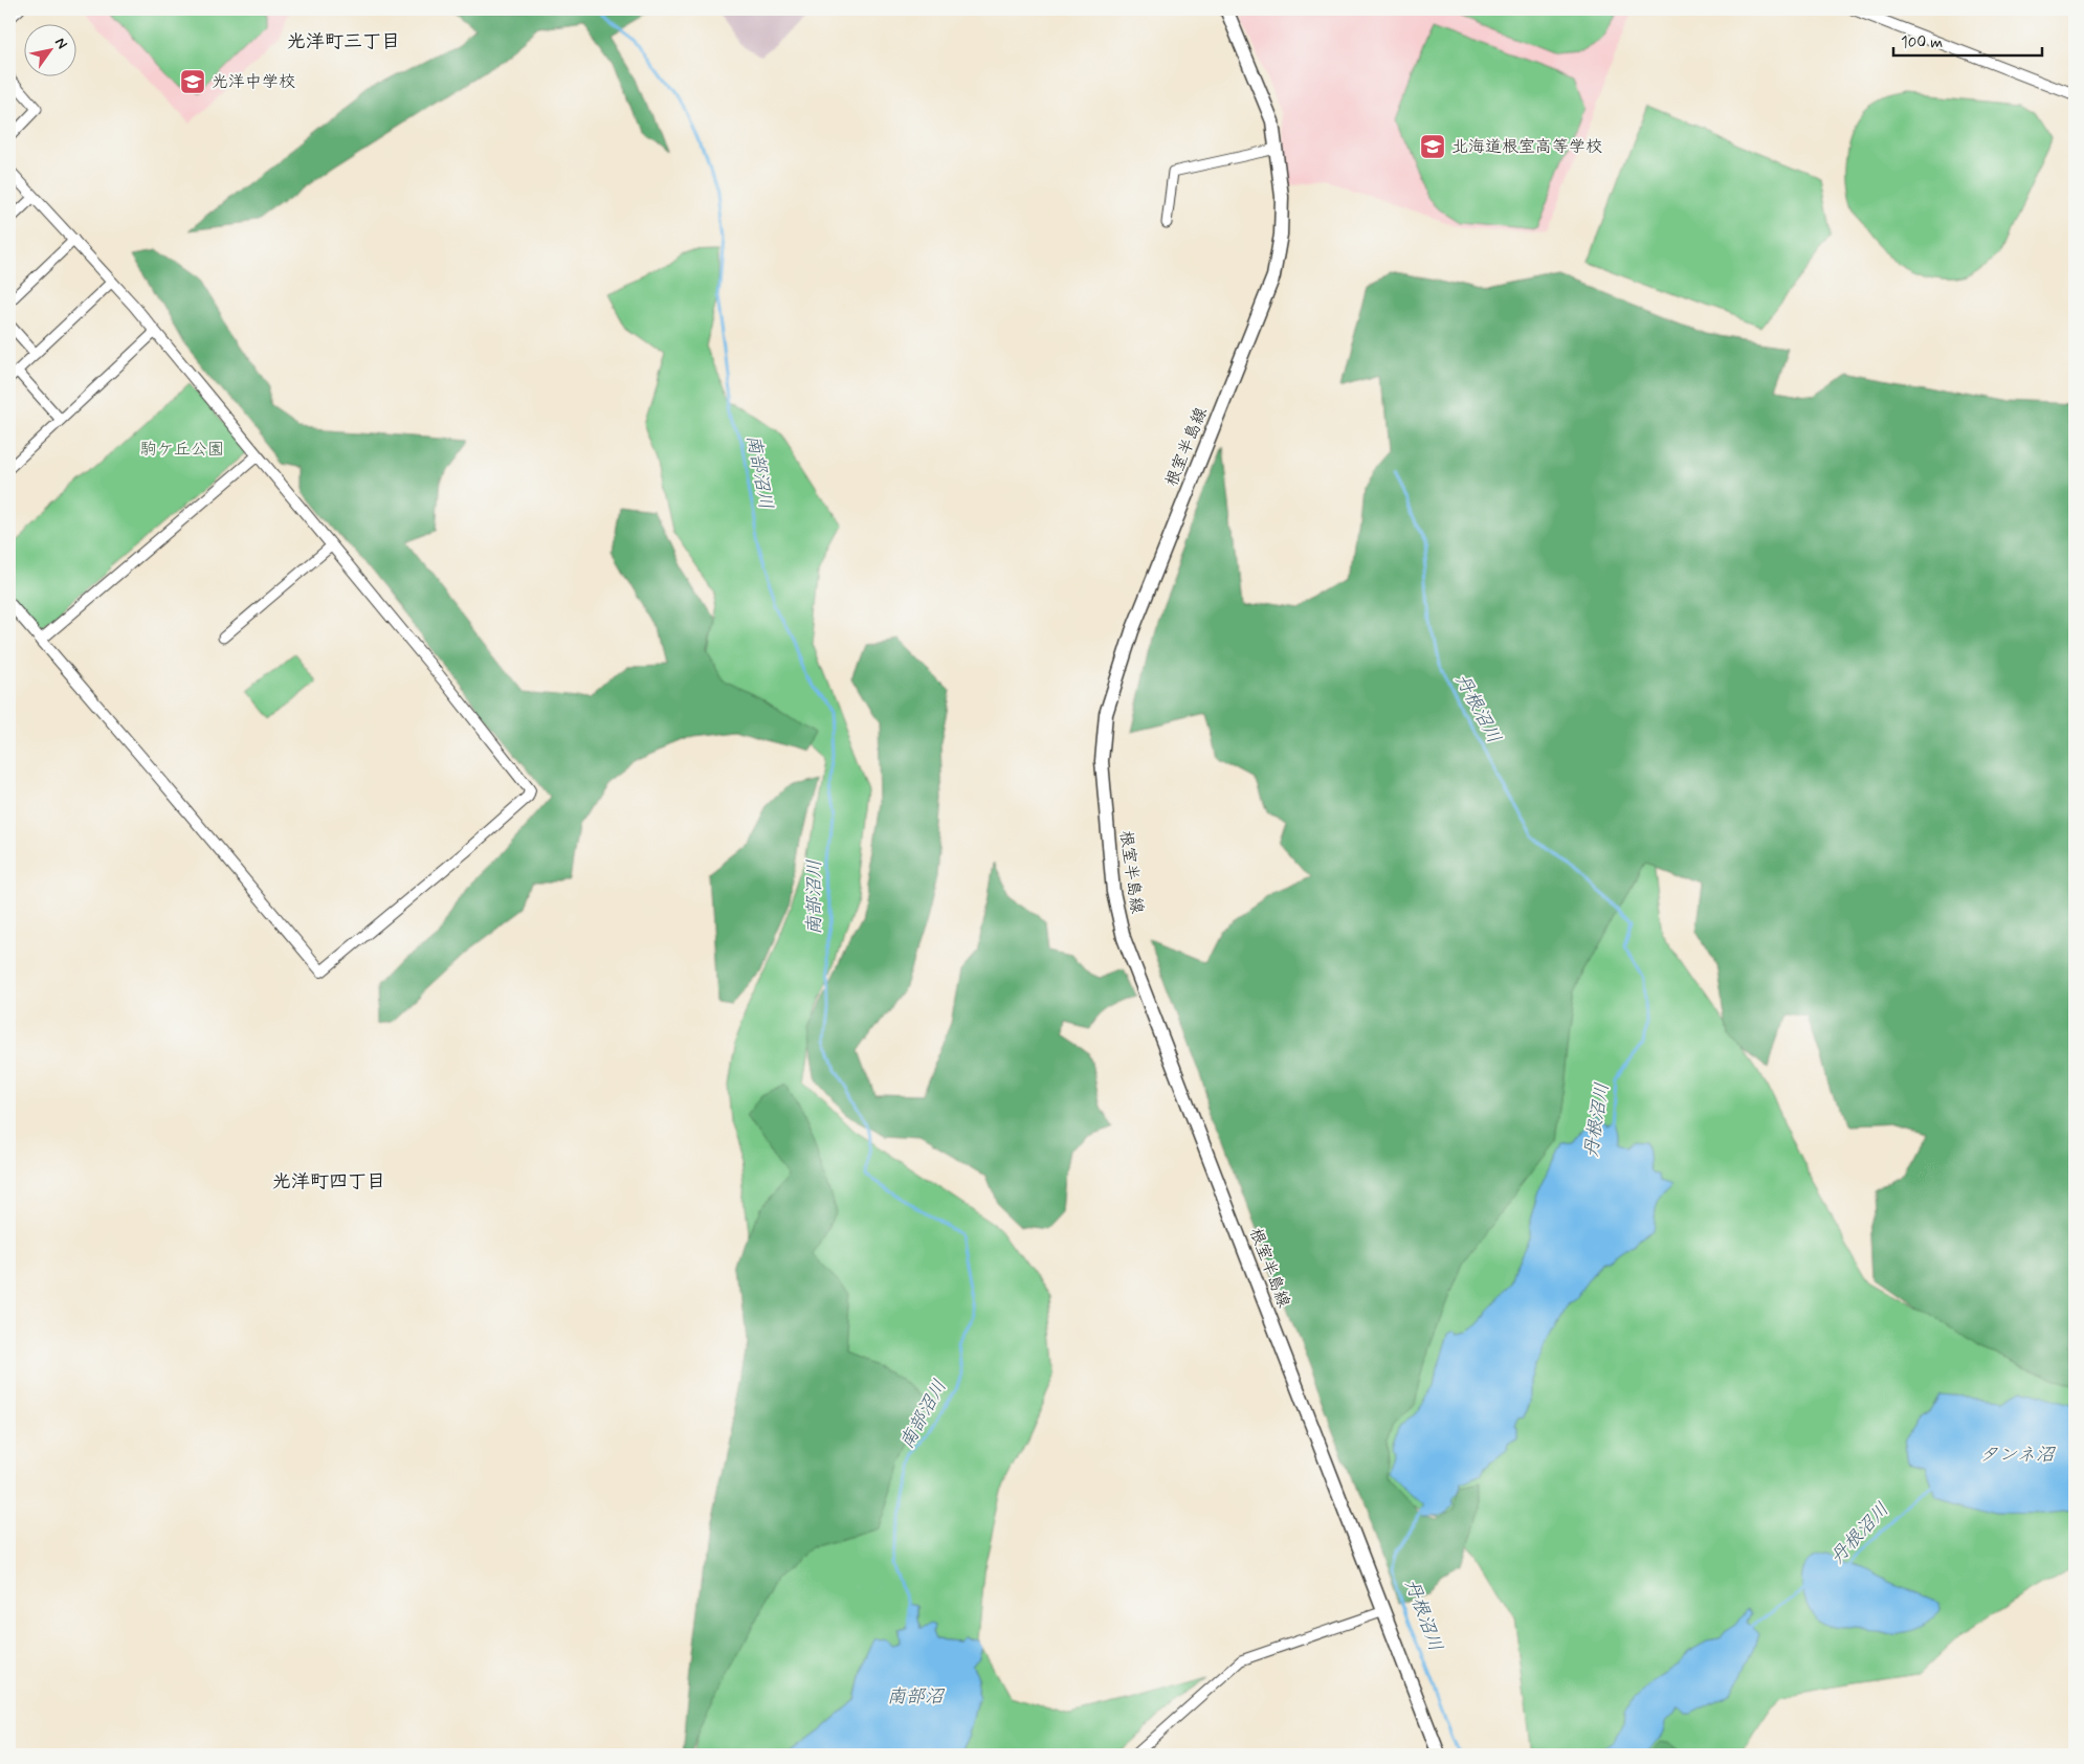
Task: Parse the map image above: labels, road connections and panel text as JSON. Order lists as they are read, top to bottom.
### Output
{
  "streets": {
    "main road": ["根室半島線"]
  },
  "districts": ["光洋町三丁目", "光洋町四丁目"],
  "water": [
    "南部沼川",
    "丹根沼川",
    "タンネ沼",
    "南部沼"
  ],
  "parks": ["駒ケ丘公園"],
  "places": {
    "school or university": ["光洋中学校", "北海道根室高等学校"]
  },
  "scale_bar": "100 m",
  "north": "top right"
}
